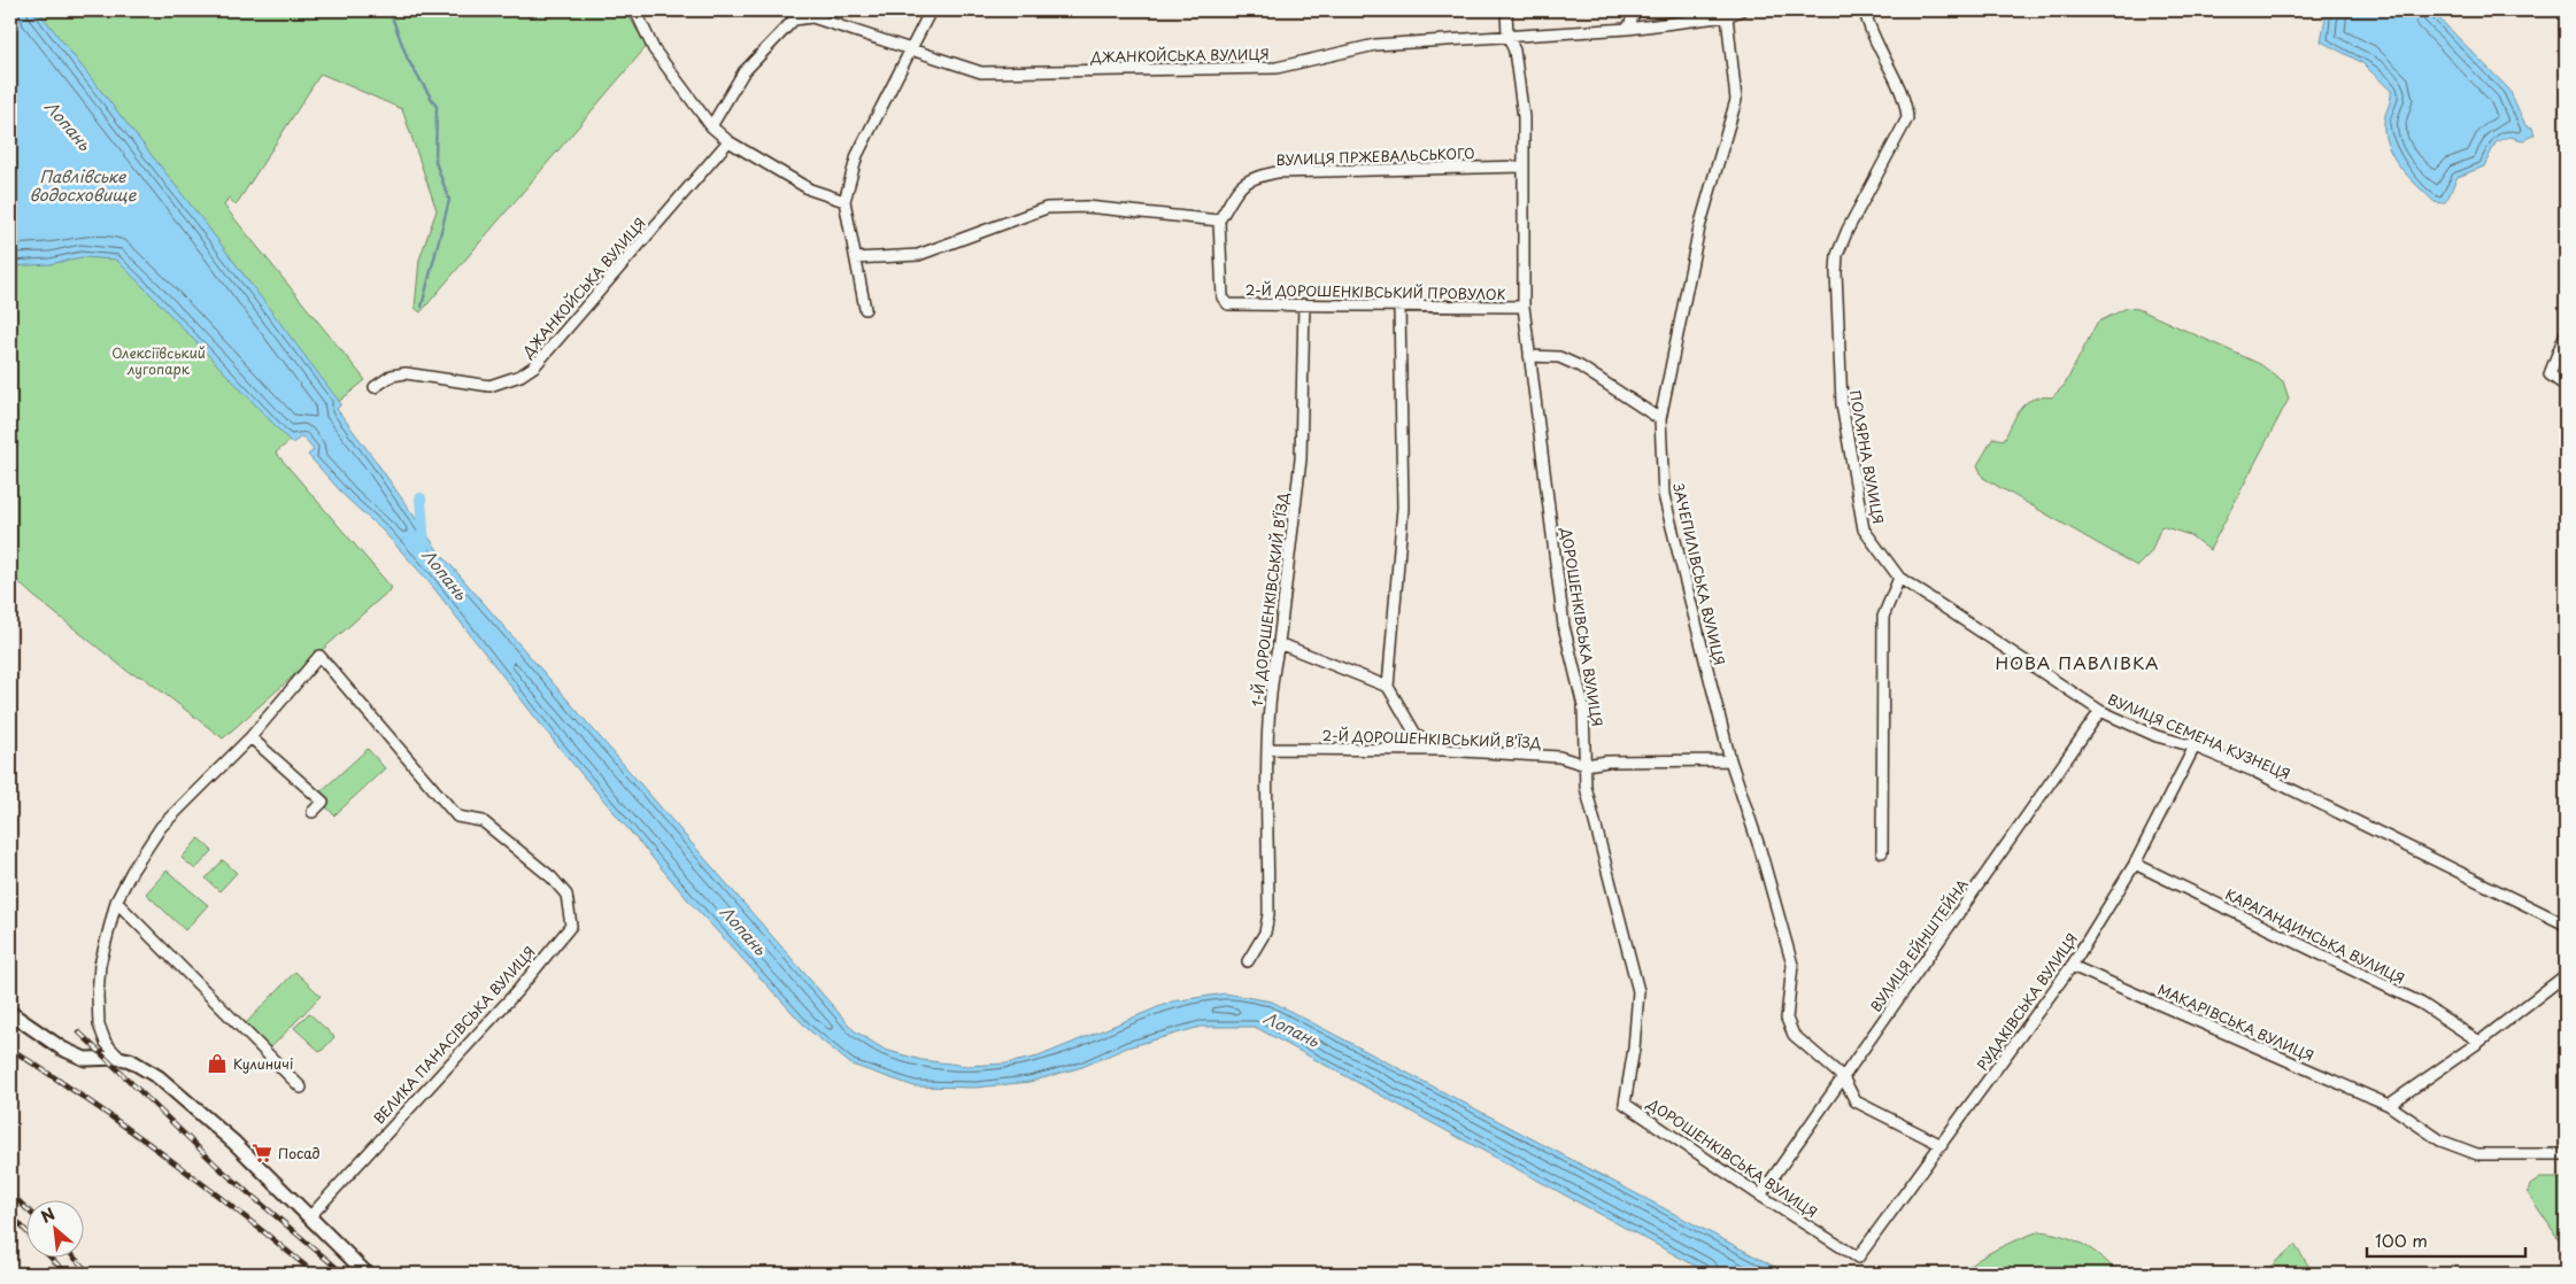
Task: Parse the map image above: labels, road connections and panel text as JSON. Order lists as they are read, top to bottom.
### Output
{
  "streets": {
    "street": [
      "ДЖАНКОЙСЬКА ВУЛИЦЯ",
      "ВУЛИЦЯ ПРЖЕВАЛЬСЬКОГО",
      "2-Й ДОРОШЕНКІВСЬКИЙ ПРОВУЛОК",
      "ПОЛЯРНА ВУЛИЦЯ",
      "ЗАЧЕПИЛІВСЬКА ВУЛИЦЯ",
      "1-Й ДОРОШЕНКІВСЬКИЙ В’ЇЗД",
      "ДОРОШЕНКІВСЬКА ВУЛИЦЯ",
      "ВУЛИЦЯ СЕМЕНА КУЗНЕЦЯ",
      "2-Й ДОРОШЕНКІВСЬКИЙ В’ЇЗД",
      "КАРАГАНДИНСЬКА ВУЛИЦЯ",
      "ВУЛИЦЯ ЕЙНШТЕЙНА",
      "РУДАКІВСЬКА ВУЛИЦЯ",
      "МАКАРІВСЬКА ВУЛИЦЯ",
      "ВЕЛИКА ПАНАСІВСЬКА ВУЛИЦЯ"
    ]
  },
  "crossings": [
    ["ДЖАНКОЙСЬКА ВУЛИЦЯ", "ЗАЧЕПИЛІВСЬКА ВУЛИЦЯ"],
    ["ДЖАНКОЙСЬКА ВУЛИЦЯ", "ДОРОШЕНКІВСЬКА ВУЛИЦЯ"],
    ["ВУЛИЦЯ ПРЖЕВАЛЬСЬКОГО", "2-Й ДОРОШЕНКІВСЬКИЙ ПРОВУЛОК"],
    ["ВУЛИЦЯ ПРЖЕВАЛЬСЬКОГО", "ДОРОШЕНКІВСЬКА ВУЛИЦЯ"],
    ["2-Й ДОРОШЕНКІВСЬКИЙ ПРОВУЛОК", "1-Й ДОРОШЕНКІВСЬКИЙ В’ЇЗД"],
    ["2-Й ДОРОШЕНКІВСЬКИЙ ПРОВУЛОК", "ДОРОШЕНКІВСЬКА ВУЛИЦЯ"],
    ["ПОЛЯРНА ВУЛИЦЯ", "ВУЛИЦЯ СЕМЕНА КУЗНЕЦЯ"],
    ["ЗАЧЕПИЛІВСЬКА ВУЛИЦЯ", "2-Й ДОРОШЕНКІВСЬКИЙ В’ЇЗД"],
    ["ЗАЧЕПИЛІВСЬКА ВУЛИЦЯ", "ВУЛИЦЯ ЕЙНШТЕЙНА"],
    ["ЗАЧЕПИЛІВСЬКА ВУЛИЦЯ", "РУДАКІВСЬКА ВУЛИЦЯ"],
    ["1-Й ДОРОШЕНКІВСЬКИЙ В’ЇЗД", "2-Й ДОРОШЕНКІВСЬКИЙ В’ЇЗД"],
    ["ДОРОШЕНКІВСЬКА ВУЛИЦЯ", "2-Й ДОРОШЕНКІВСЬКИЙ В’ЇЗД"],
    ["ДОРОШЕНКІВСЬКА ВУЛИЦЯ", "ВУЛИЦЯ ЕЙНШТЕЙНА"],
    ["ДОРОШЕНКІВСЬКА ВУЛИЦЯ", "РУДАКІВСЬКА ВУЛИЦЯ"],
    ["ВУЛИЦЯ СЕМЕНА КУЗНЕЦЯ", "ВУЛИЦЯ ЕЙНШТЕЙНА"],
    ["ВУЛИЦЯ СЕМЕНА КУЗНЕЦЯ", "РУДАКІВСЬКА ВУЛИЦЯ"],
    ["КАРАГАНДИНСЬКА ВУЛИЦЯ", "РУДАКІВСЬКА ВУЛИЦЯ"],
    ["РУДАКІВСЬКА ВУЛИЦЯ", "МАКАРІВСЬКА ВУЛИЦЯ"]
  ],
  "districts": ["НОВА ПАВЛІВКА"],
  "water": ["Лопань", "Павлівське водосховище"],
  "parks": ["Олексіївський лугопарк"],
  "places": {
    "shop": ["Кулиничі"],
    "supermarket": ["Посад"]
  },
  "scale_bar": "100 m",
  "north": "top left"
}
